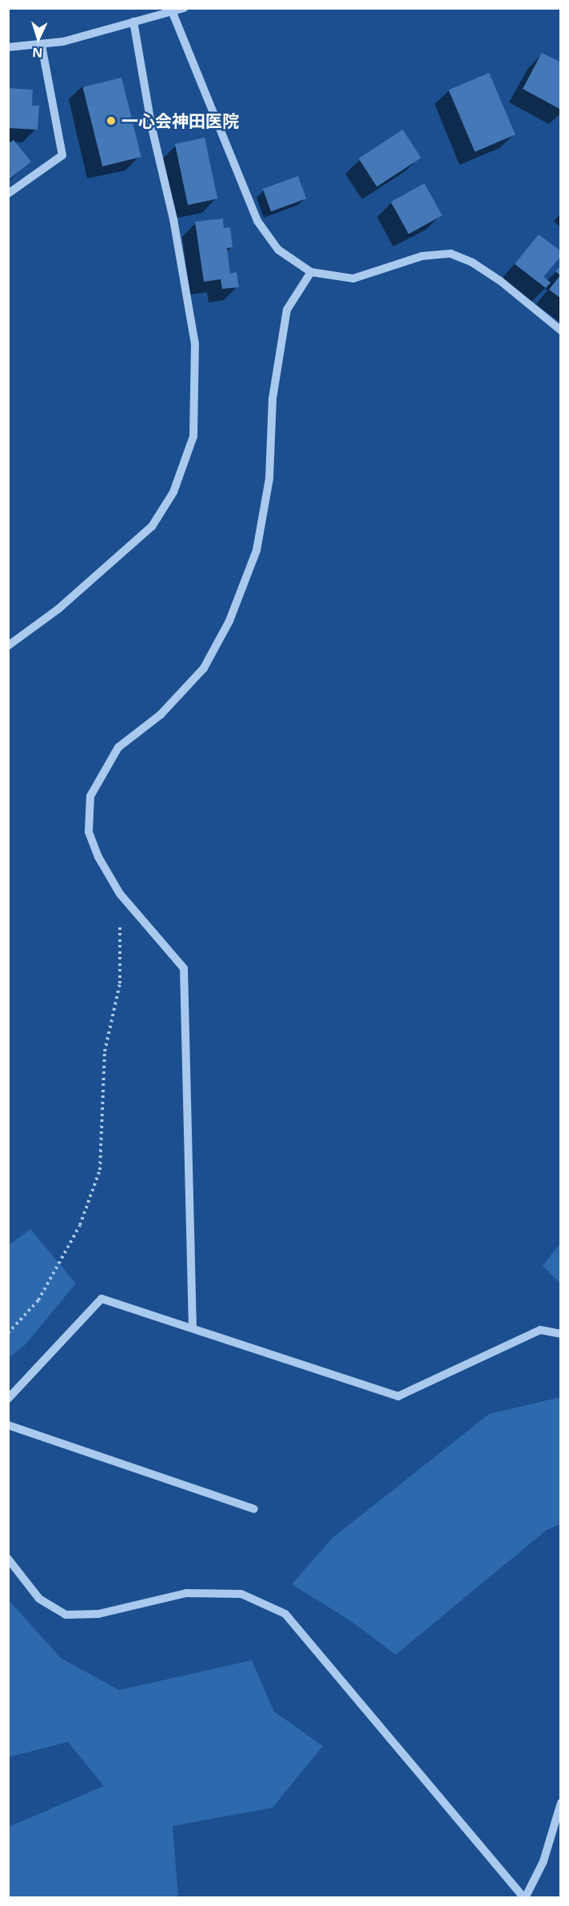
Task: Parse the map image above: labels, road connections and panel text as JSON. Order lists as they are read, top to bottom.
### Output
{
  "places": ["一心会神田医院"],
  "north": "bottom"
}
